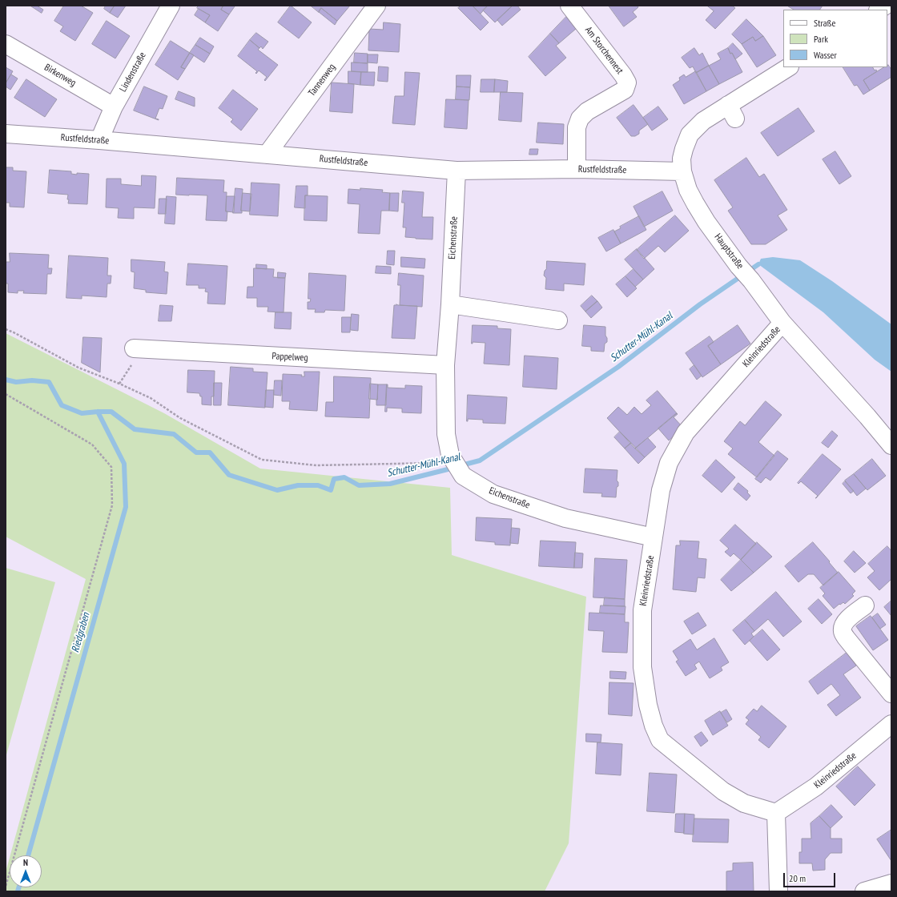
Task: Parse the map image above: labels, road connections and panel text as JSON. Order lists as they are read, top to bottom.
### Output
{
  "streets": {
    "street": [
      "Am Storchennest",
      "Lindenstraße",
      "Birkenweg",
      "Tannenweg",
      "Rustfeldstraße",
      "Eichenstraße",
      "Hauptstraße",
      "Kleinriedstraße",
      "Pappelweg"
    ]
  },
  "crossings": [
    ["Am Storchennest", "Rustfeldstraße"],
    ["Lindenstraße", "Birkenweg"],
    ["Lindenstraße", "Rustfeldstraße"],
    ["Tannenweg", "Rustfeldstraße"],
    ["Rustfeldstraße", "Eichenstraße"],
    ["Rustfeldstraße", "Hauptstraße"],
    ["Eichenstraße", "Kleinriedstraße"],
    ["Eichenstraße", "Pappelweg"],
    ["Hauptstraße", "Kleinriedstraße"]
  ],
  "water": ["Schutter-Mühl-Kanal", "Riedgraben"],
  "legend": ["Straße", "Park", "Wasser"],
  "scale_bar": "20 m",
  "north": "top"
}
